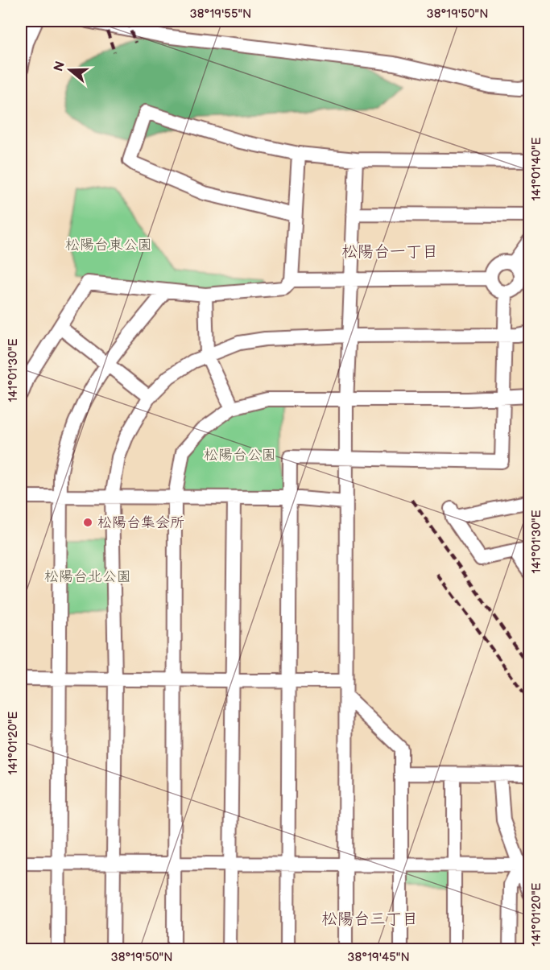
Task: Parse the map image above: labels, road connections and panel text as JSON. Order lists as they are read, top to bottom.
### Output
{
  "districts": ["松陽台一丁目", "松陽台三丁目"],
  "parks": ["松陽台東公園", "松陽台公園", "松陽台北公園"],
  "places": ["松陽台集会所"],
  "north": "left",
  "coordinates": [
    "38°19'55\"N",
    "38°19'50\"N",
    "141°01'40\"E",
    "141°01'30\"E",
    "141°01'20\"E",
    "38°19'45\"N"
  ]
}
